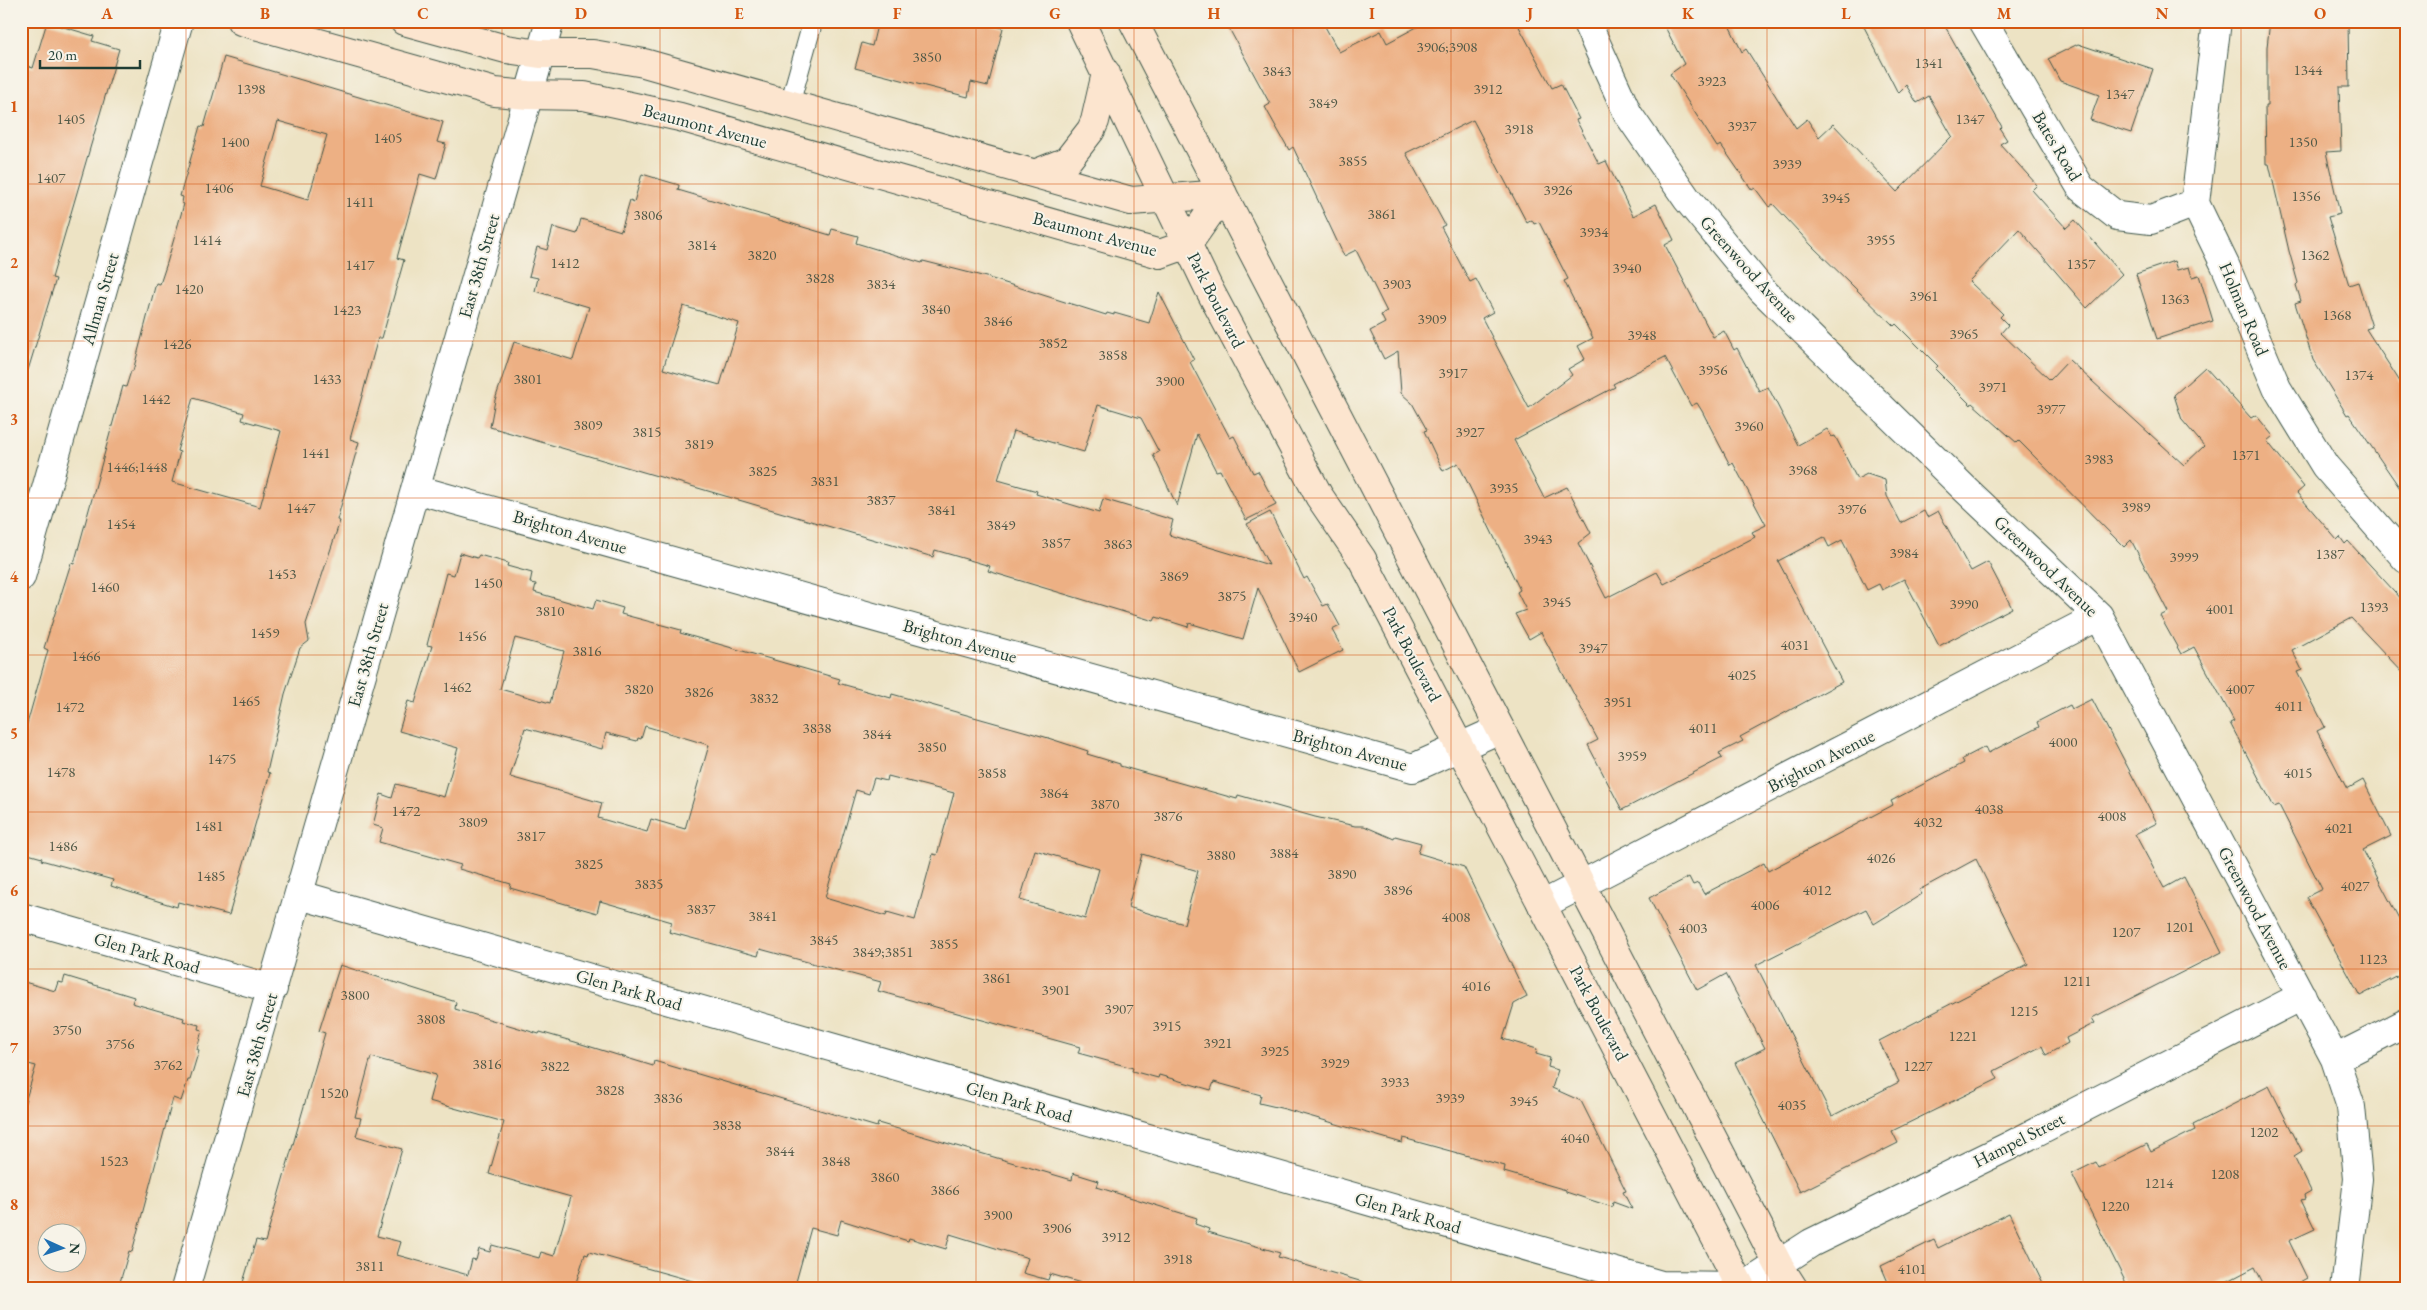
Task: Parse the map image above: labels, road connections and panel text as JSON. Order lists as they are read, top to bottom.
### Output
{
  "streets": {
    "main road": ["Beaumont Avenue", "Park Boulevard"],
    "street": [
      "Bates Road",
      "East 38th Street",
      "Greenwood Avenue",
      "Allman Street",
      "Holman Road",
      "Brighton Avenue",
      "Glen Park Road",
      "Hampel Street"
    ]
  },
  "crossings": [
    ["Beaumont Avenue", "East 38th Street"],
    ["Beaumont Avenue", "Park Boulevard"],
    ["Bates Road", "Holman Road"],
    ["East 38th Street", "Brighton Avenue"],
    ["East 38th Street", "Glen Park Road"],
    ["Greenwood Avenue", "Brighton Avenue"],
    ["Greenwood Avenue", "Hampel Street"],
    ["Park Boulevard", "Brighton Avenue"],
    ["Park Boulevard", "Glen Park Road"],
    ["Park Boulevard", "Hampel Street"],
    ["Glen Park Road", "Hampel Street"]
  ],
  "house_numbers": [
    "3906;3908",
    "3850",
    "1341",
    "1344",
    "3843",
    "3923",
    "1398",
    "3912",
    "1347",
    "3849",
    "1405",
    "1347",
    "3937",
    "3918",
    "1405",
    "1400",
    "1350",
    "3855",
    "3939",
    "1407",
    "1406",
    "3926",
    "1356",
    "3945",
    "1411",
    "3861",
    "3806",
    "3934",
    "1414",
    "3955",
    "3814",
    "3820",
    "1362",
    "1412",
    "1357",
    "1417",
    "3940",
    "3828",
    "3834",
    "3903",
    "1420",
    "3961",
    "1363",
    "3840",
    "1423",
    "1368",
    "3909",
    "3846",
    "3965",
    "3948",
    "3852",
    "1426",
    "3858",
    "3956",
    "3917",
    "1374",
    "1433",
    "3801",
    "3900",
    "3971",
    "1442",
    "3977",
    "3809",
    "3960",
    "3815",
    "3927",
    "3819",
    "1441",
    "1371",
    "3983",
    "1446;1448",
    "3968",
    "3825",
    "3831",
    "3935",
    "3837",
    "3989",
    "1447",
    "3976",
    "3841",
    "1454",
    "3849",
    "3943",
    "3857",
    "3863",
    "3984",
    "1387",
    "3999",
    "1453",
    "3869",
    "1450",
    "1460",
    "3875",
    "3945",
    "3990",
    "1393",
    "4001",
    "3810",
    "3940",
    "1459",
    "1456",
    "4031",
    "3947",
    "3816",
    "1466",
    "4025",
    "1462",
    "3820",
    "4007",
    "3826",
    "3832",
    "1465",
    "3951",
    "4011",
    "1472",
    "3838",
    "4011",
    "3844",
    "4000",
    "3850",
    "3959",
    "1475",
    "1478",
    "3858",
    "4015",
    "3864",
    "3870",
    "4038",
    "1472",
    "3876",
    "4008",
    "3809",
    "4032",
    "1481",
    "4021",
    "3817",
    "1486",
    "3884",
    "3880",
    "4026",
    "3825",
    "3890",
    "1485",
    "3835",
    "4027",
    "3896",
    "4012",
    "4006",
    "3837",
    "3841",
    "4008",
    "1201",
    "4003",
    "1207",
    "3845",
    "3855",
    "3849;3851",
    "1123",
    "3861",
    "1211",
    "4016",
    "3901",
    "3800",
    "3907",
    "1215",
    "3808",
    "3915",
    "3750",
    "1221",
    "3921",
    "3756",
    "3925",
    "3929",
    "3816",
    "3762",
    "3822",
    "1227",
    "3933",
    "3828",
    "1520",
    "3836",
    "3939",
    "3945",
    "4035",
    "3838",
    "1202",
    "4040",
    "3844",
    "1523",
    "3848",
    "1208",
    "3860",
    "1214",
    "3866",
    "1220",
    "3900",
    "3906",
    "3912",
    "3918",
    "3811",
    "4101"
  ],
  "scale_bar": "20 m",
  "north": "right",
  "grid": {
    "columns": [
      "A",
      "B",
      "C",
      "D",
      "E",
      "F",
      "G",
      "H",
      "I",
      "J",
      "K",
      "L",
      "M",
      "N",
      "O"
    ],
    "rows": [
      "1",
      "2",
      "3",
      "4",
      "5",
      "6",
      "7",
      "8"
    ]
  }
}
